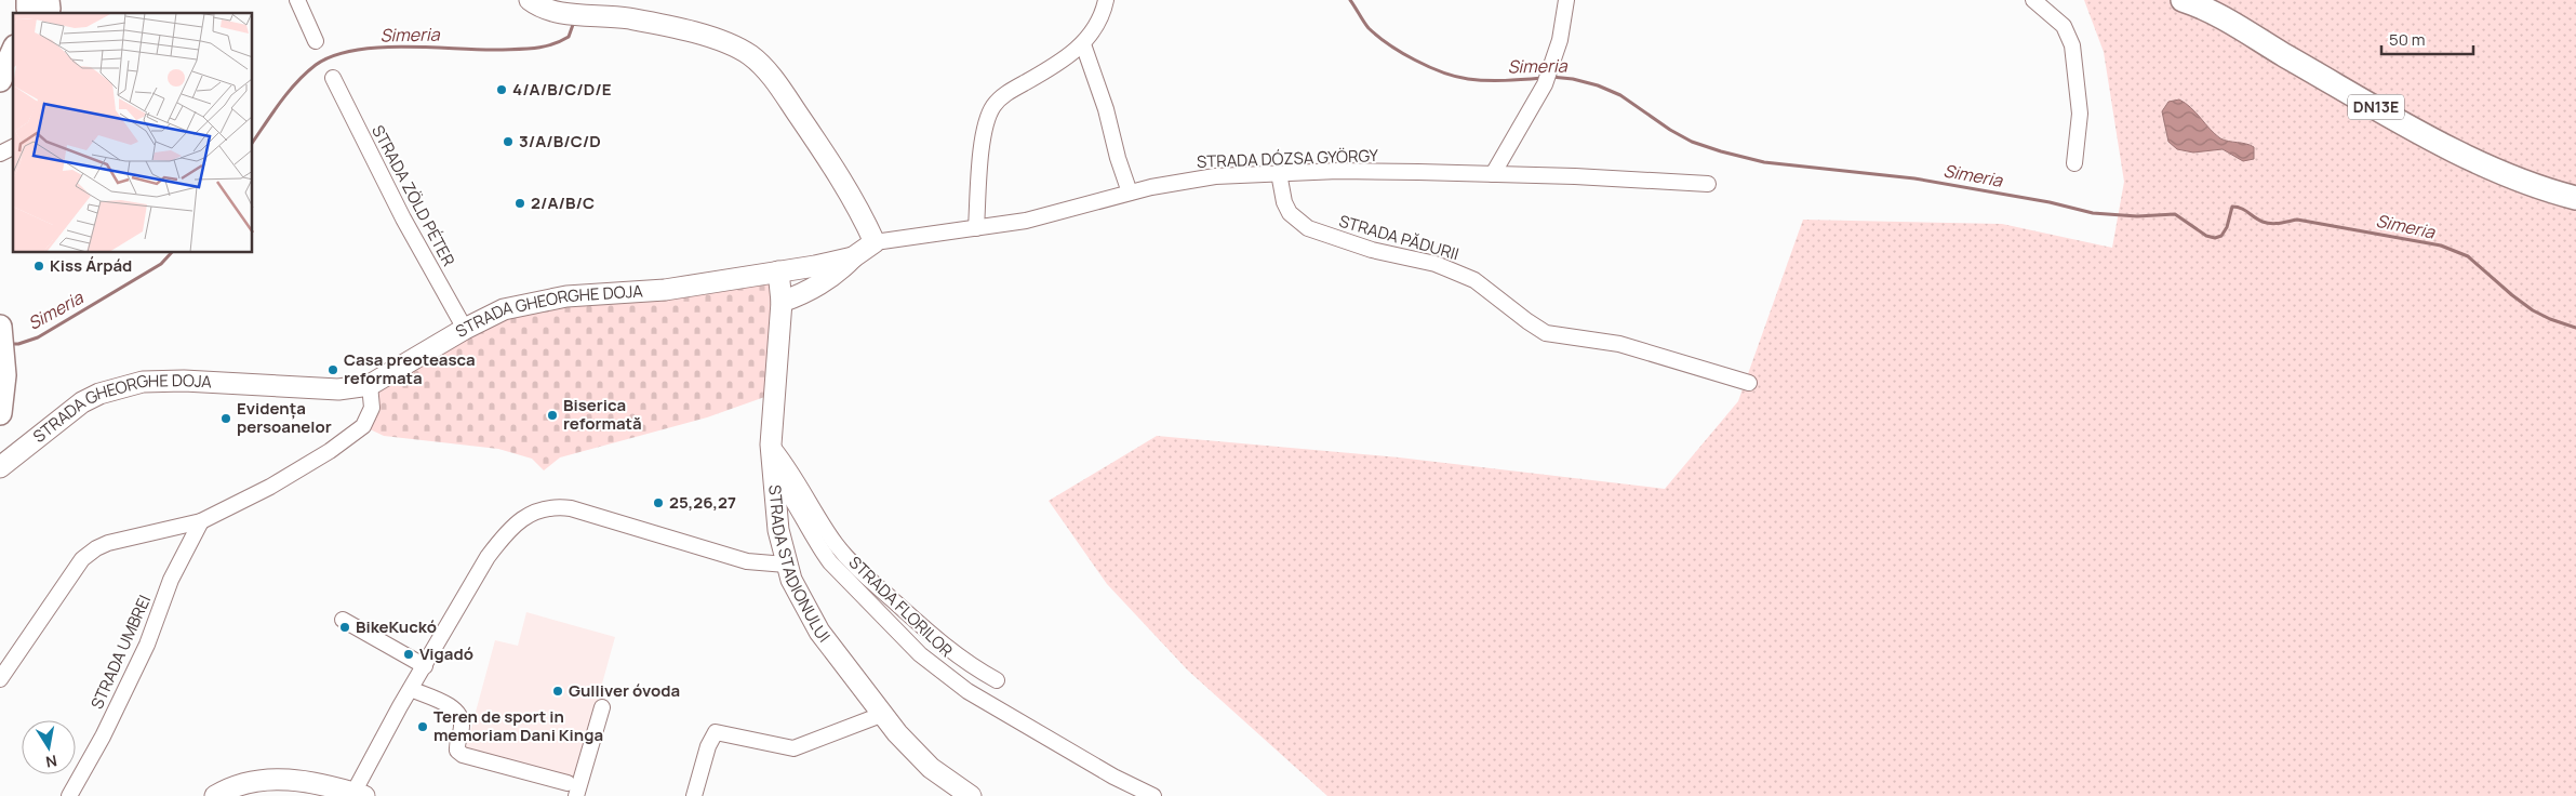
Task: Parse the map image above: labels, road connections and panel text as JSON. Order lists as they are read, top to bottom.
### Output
{
  "streets": {
    "main road": ["DN13E"],
    "street": [
      "STRADA DÓZSA GYÖRGY",
      "STRADA ZÖLD PÉTER",
      "STRADA PĂDURII",
      "STRADA GHEORGHE DOJA",
      "STRADA STADIONULUI",
      "STRADA FLORILOR",
      "STRADA UMBREI"
    ]
  },
  "crossings": [
    ["STRADA DÓZSA GYÖRGY", "STRADA PĂDURII"],
    ["STRADA DÓZSA GYÖRGY", "STRADA GHEORGHE DOJA"],
    ["STRADA ZÖLD PÉTER", "STRADA GHEORGHE DOJA"],
    ["STRADA GHEORGHE DOJA", "STRADA STADIONULUI"],
    ["STRADA STADIONULUI", "STRADA FLORILOR"]
  ],
  "water": ["Simeria"],
  "places": [
    "4/A/B/C/D/E",
    "3/A/B/C/D",
    "2/A/B/C",
    "Kiss Árpád",
    "Casa preoteasca reformata",
    "Biserica reformată",
    "Evidența persoanelor",
    "25,26,27",
    "BikeKuckó",
    "Vigadó",
    "Gulliver óvoda",
    "Teren de sport in memoriam Dani Kinga"
  ],
  "scale_bar": "50 m",
  "north": "bottom"
}
